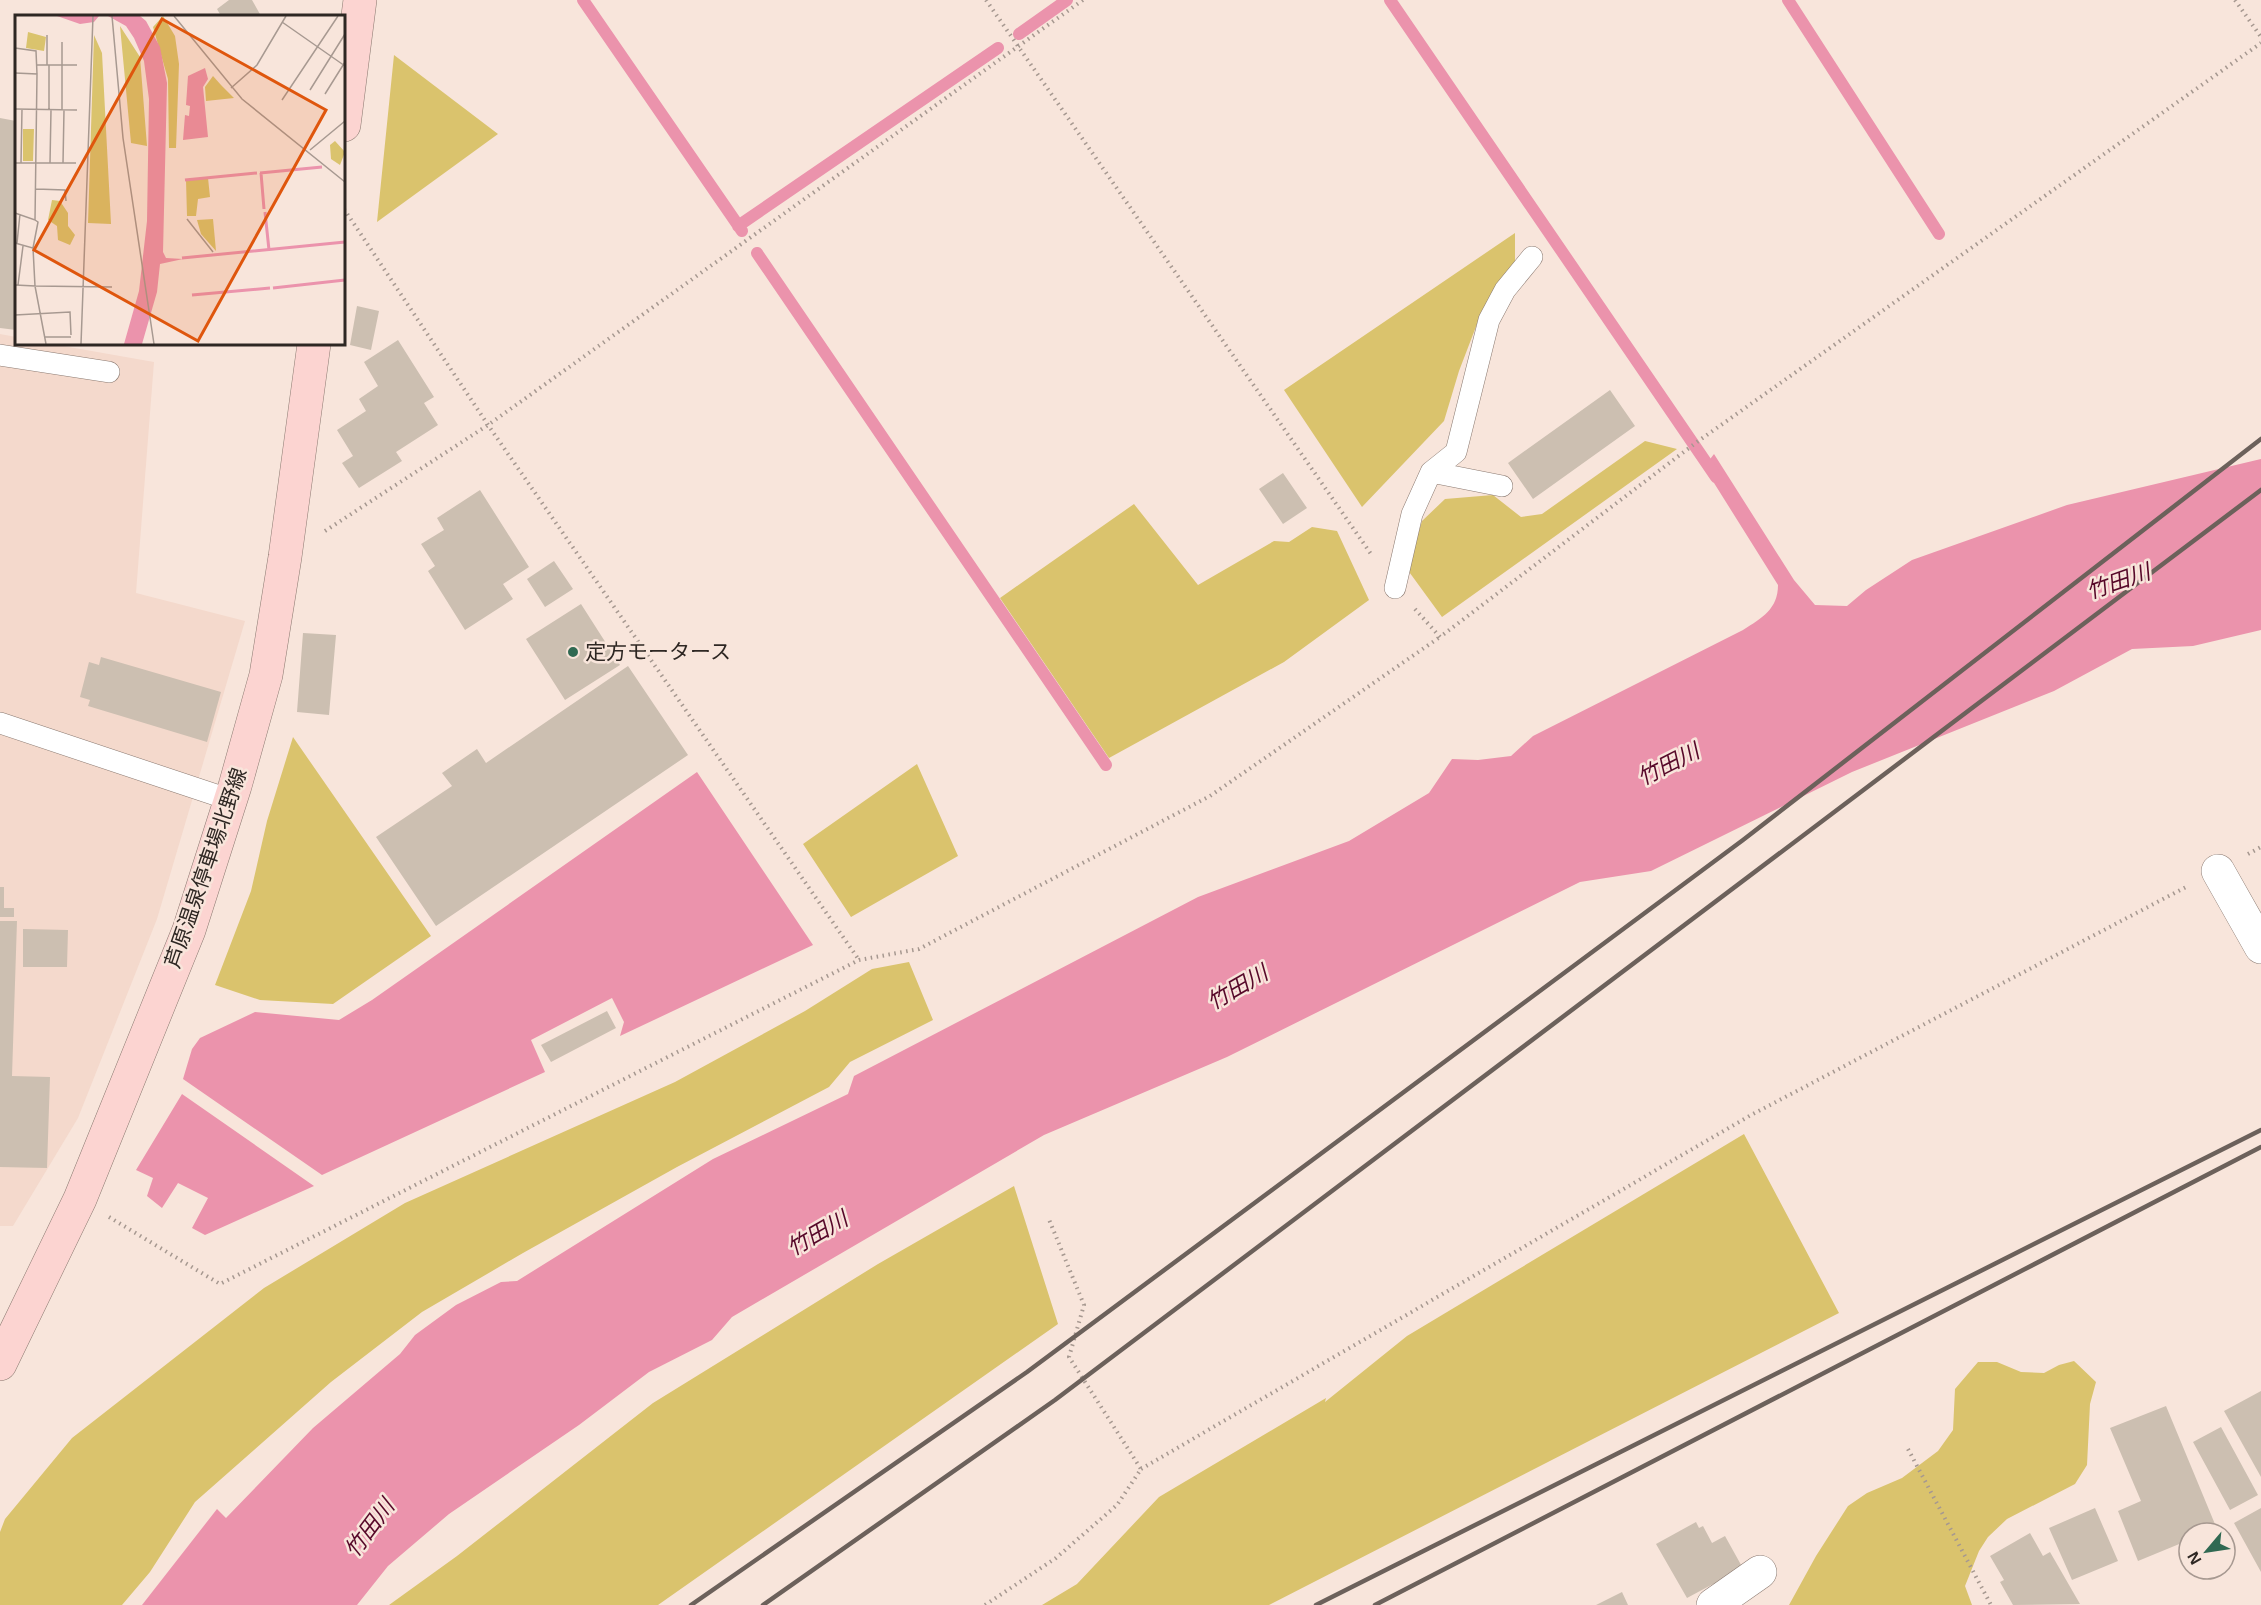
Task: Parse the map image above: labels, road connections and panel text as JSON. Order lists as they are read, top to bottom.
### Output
{
  "streets": {
    "main road": ["芦原温泉停車場北野線"]
  },
  "water": ["竹田川"],
  "places": ["定方モータース"],
  "north": "bottom left"
}
